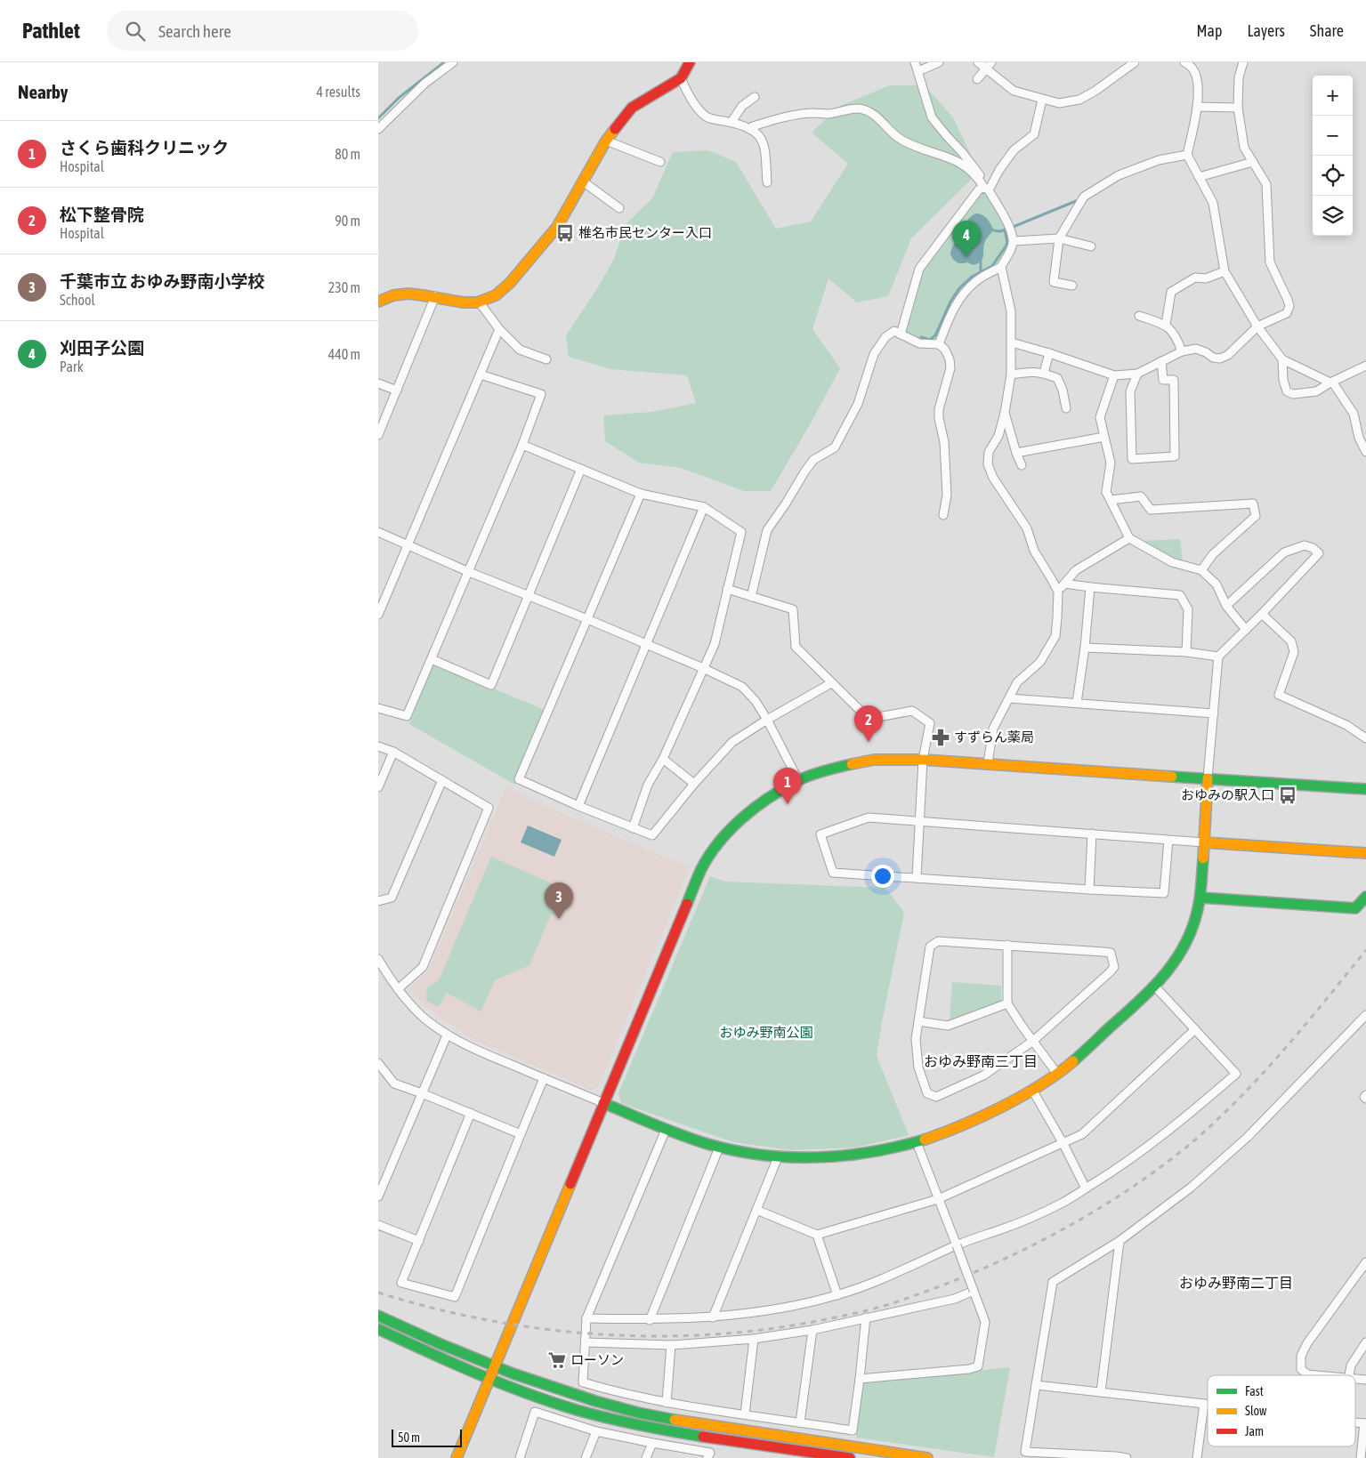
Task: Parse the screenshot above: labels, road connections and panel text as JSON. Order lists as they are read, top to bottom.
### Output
{
  "districts": ["おゆみ野南三丁目", "おゆみ野南二丁目"],
  "parks": ["おゆみ野南公園"],
  "places": {
    "bus stop": ["椎名市民センター入口", "おゆみの駅入口"],
    "pharmacy": ["すずらん薬局"],
    "supermarket": ["ローソン"]
  },
  "legend": ["Fast", "Slow", "Jam"],
  "scale_bar": "50 m",
  "page": {
    "header": "Pathlet",
    "search": "Search here",
    "nav": ["Map", "Layers", "Share"],
    "heading": ["Nearby", "4 results"],
    "map_buttons": ["+", "−"],
    "list": [
      {
        "mark": "1",
        "name": "さくら歯科クリニック",
        "note": "Hospital",
        "value": "80 m"
      },
      {
        "mark": "2",
        "name": "松下整骨院",
        "note": "Hospital",
        "value": "90 m"
      },
      {
        "mark": "3",
        "name": "千葉市立 おゆみ野南小学校",
        "note": "School",
        "value": "230 m"
      },
      {
        "mark": "4",
        "name": "刈田子公園",
        "note": "Park",
        "value": "440 m"
      }
    ],
    "pins": [
      "4",
      "2",
      "1",
      "3"
    ],
    "scale": "50 m"
  }
}
